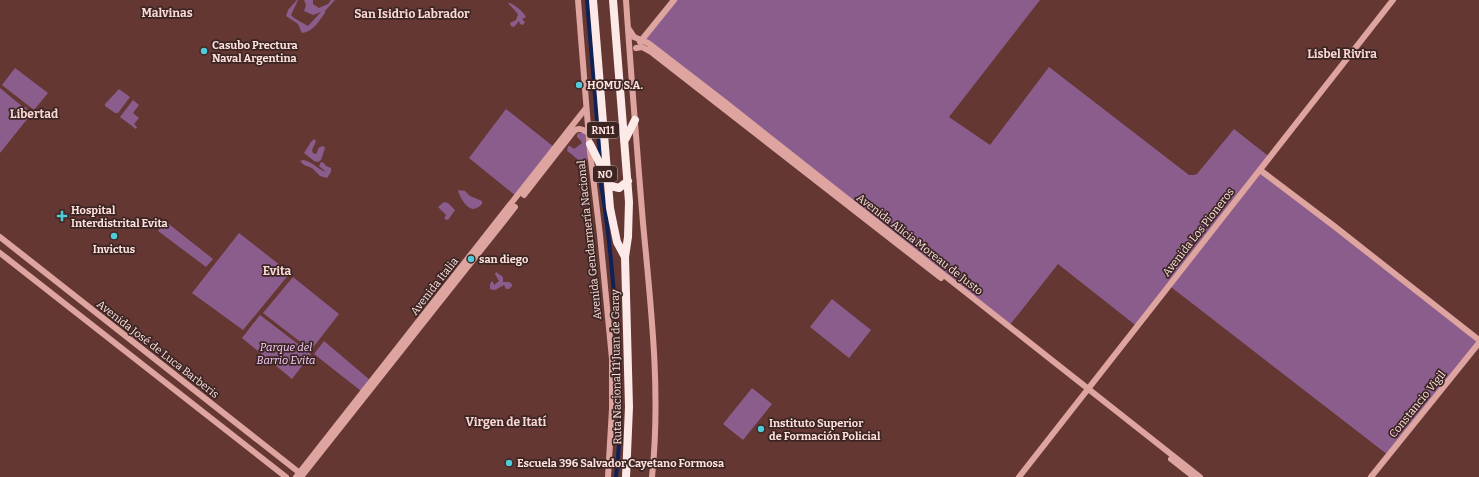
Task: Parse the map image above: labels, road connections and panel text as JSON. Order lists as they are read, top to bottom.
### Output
{
  "streets": {
    "highway": ["RN11", "NO", "Ruta Nacional 11 Juan de Garay"],
    "main road": [
      "Avenida Los Pioneros",
      "Avenida Gendarmería Nacional",
      "Avenida Alicia Moreau de Justo",
      "Avenida Italia",
      "Avenida José de Luca Barberis",
      "Constancio Vigil"
    ]
  },
  "crossings": [
    ["NO", "Avenida Gendarmería Nacional"],
    ["NO", "Ruta Nacional 11 Juan de Garay"],
    ["Avenida Los Pioneros", "Avenida Alicia Moreau de Justo"],
    ["Avenida Gendarmería Nacional", "Avenida Italia"],
    ["Avenida Italia", "Avenida José de Luca Barberis"]
  ],
  "districts": [
    "Malvinas",
    "San Isidrio Labrador",
    "Lisbel Rivira",
    "Libertad",
    "Evita",
    "Virgen de Itatí"
  ],
  "parks": ["Parque del Barrio Evita"],
  "places": {
    "other": [
      "Casubo Prectura Naval Argentina",
      "HOMU S.A.",
      "Invictus",
      "san diego",
      "Instituto Superior de Formación Policial",
      "Escuela 396 Salvador Cayetano Formosa"
    ],
    "health": ["Hospital Interdistrital Evita"]
  }
}
